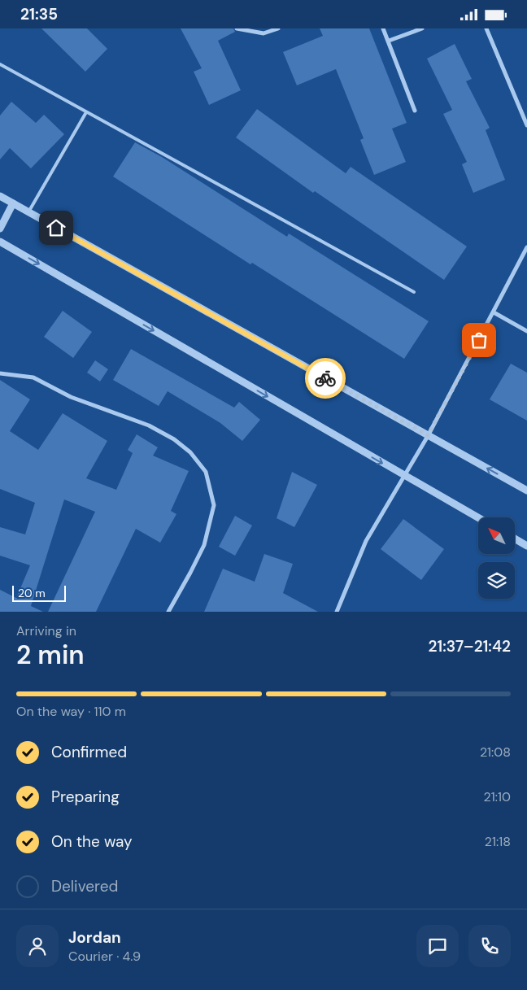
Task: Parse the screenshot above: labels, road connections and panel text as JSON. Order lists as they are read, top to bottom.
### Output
{
  "scale_bar": "20 m",
  "north": "top left",
  "page": {
    "status": "21:35",
    "scale": "20 m",
    "heading": ["2 min", "Arriving in", "21:37–21:42"],
    "panel": ["Jordan", "Courier · 4.9"],
    "bar": "On the way · 110 m",
    "list": [
      ["Confirmed", "21:08"],
      ["Preparing", "21:10"],
      ["On the way", "21:18"],
      "Delivered"
    ]
  }
}
